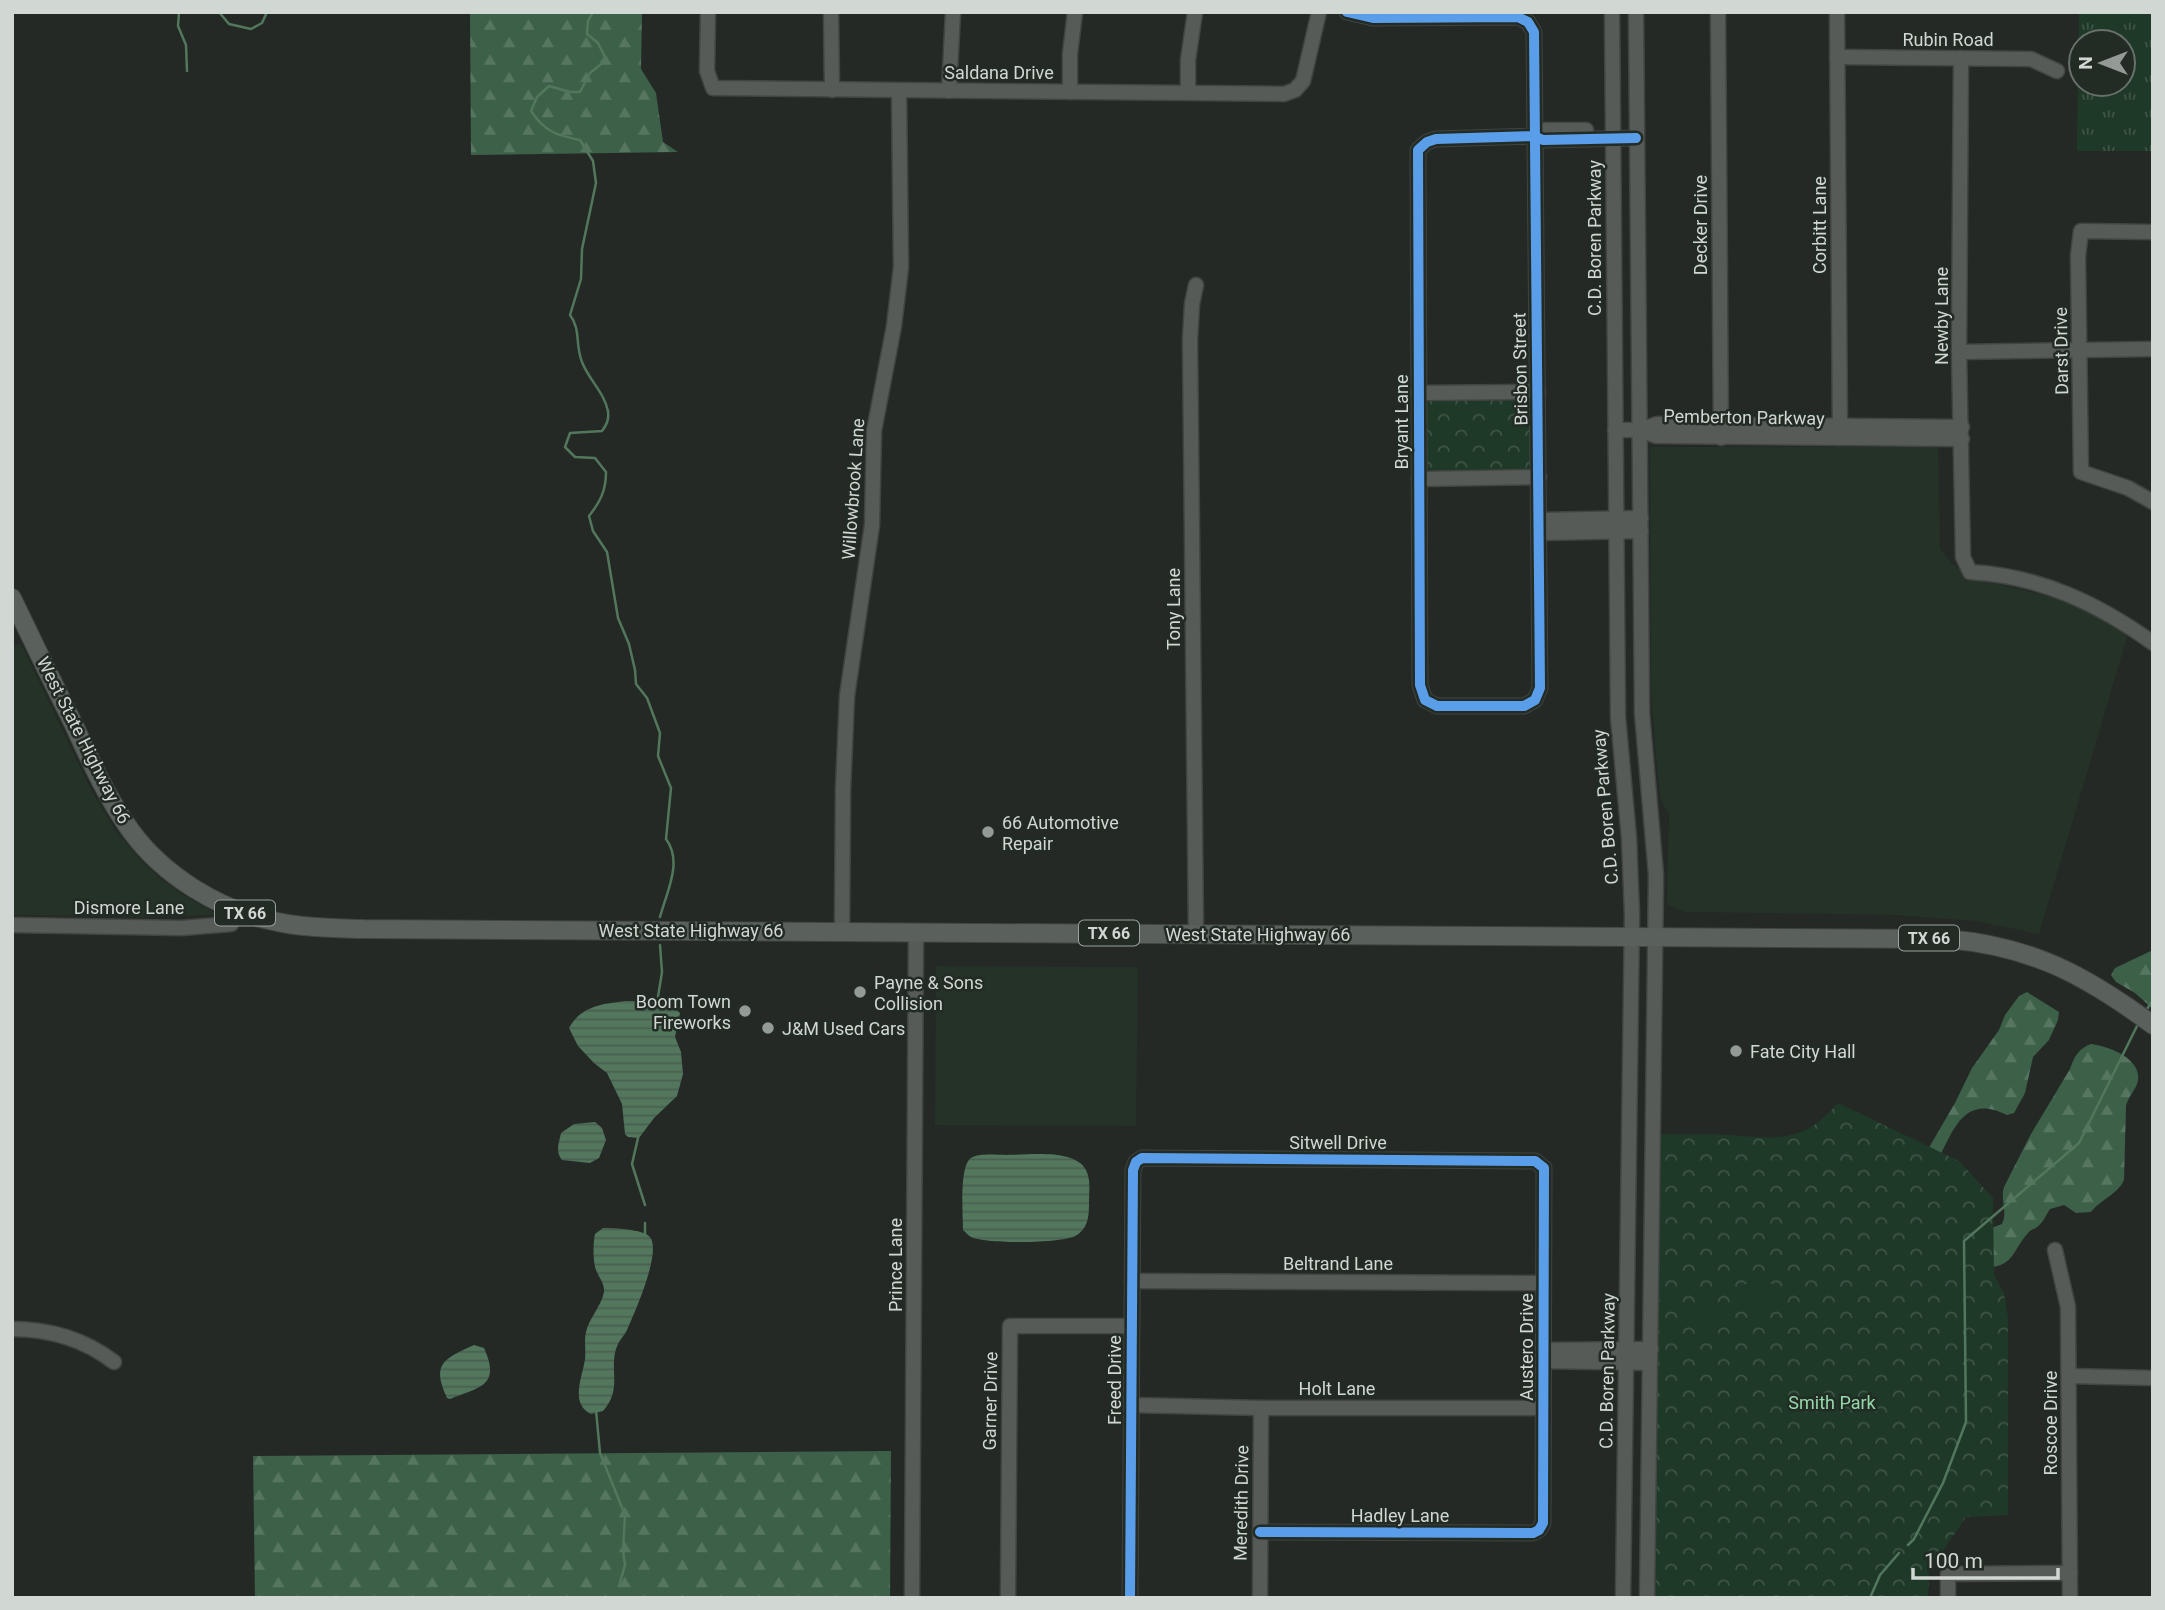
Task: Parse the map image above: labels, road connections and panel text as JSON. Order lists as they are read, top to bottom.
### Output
{
  "streets": {
    "main road": ["West State Highway 66", "TX 66"],
    "street": [
      "Rubin Road",
      "Saldana Drive",
      "Decker Drive",
      "Corbitt Lane",
      "C.D. Boren Parkway",
      "Newby Lane",
      "Darst Drive",
      "Brisbon Street",
      "Pemberton Parkway",
      "Bryant Lane",
      "Willowbrook Lane",
      "Tony Lane",
      "Dismore Lane",
      "Sitwell Drive",
      "Beltrand Lane",
      "Prince Lane",
      "Austero Drive",
      "Freed Drive",
      "Holt Lane",
      "Garner Drive",
      "Roscoe Drive",
      "Meredith Drive",
      "Hadley Lane"
    ]
  },
  "crossings": [
    ["Rubin Road", "Corbitt Lane"],
    ["Rubin Road", "Newby Lane"],
    ["Saldana Drive", "Willowbrook Lane"],
    ["Decker Drive", "Pemberton Parkway"],
    ["Corbitt Lane", "Pemberton Parkway"],
    ["C.D. Boren Parkway", "Pemberton Parkway"],
    ["C.D. Boren Parkway", "West State Highway 66"],
    ["C.D. Boren Parkway", "TX 66"],
    ["Newby Lane", "Pemberton Parkway"],
    ["Brisbon Street", "Bryant Lane"],
    ["Willowbrook Lane", "West State Highway 66"],
    ["Tony Lane", "West State Highway 66"],
    ["West State Highway 66", "Dismore Lane"],
    ["West State Highway 66", "TX 66"],
    ["West State Highway 66", "Prince Lane"],
    ["Sitwell Drive", "Austero Drive"],
    ["Sitwell Drive", "Freed Drive"],
    ["Beltrand Lane", "Austero Drive"],
    ["Beltrand Lane", "Freed Drive"],
    ["Austero Drive", "Holt Lane"],
    ["Austero Drive", "Hadley Lane"],
    ["Freed Drive", "Holt Lane"],
    ["Freed Drive", "Garner Drive"],
    ["Holt Lane", "Meredith Drive"],
    ["Meredith Drive", "Hadley Lane"]
  ],
  "parks": ["Smith Park"],
  "places": [
    "66 Automotive Repair",
    "Payne & Sons Collision",
    "Boom Town Fireworks",
    "J&M Used Cars",
    "Fate City Hall"
  ],
  "scale_bar": "100 m",
  "north": "left"
}
